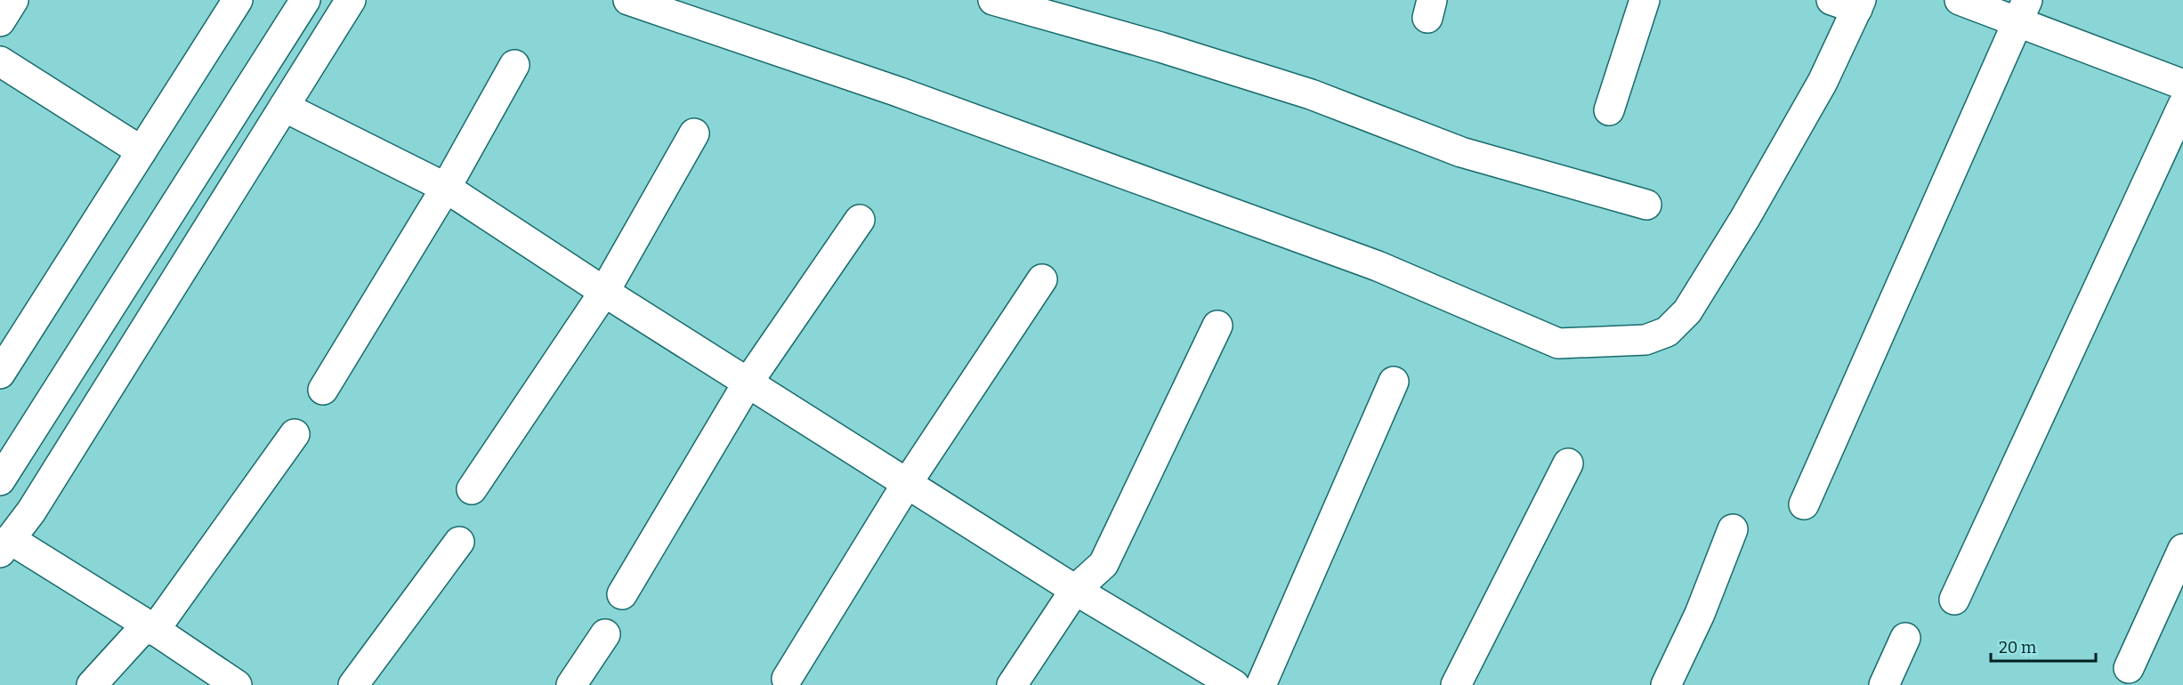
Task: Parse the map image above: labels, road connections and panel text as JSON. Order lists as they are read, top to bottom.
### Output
{
  "scale_bar": "20 m"
}
